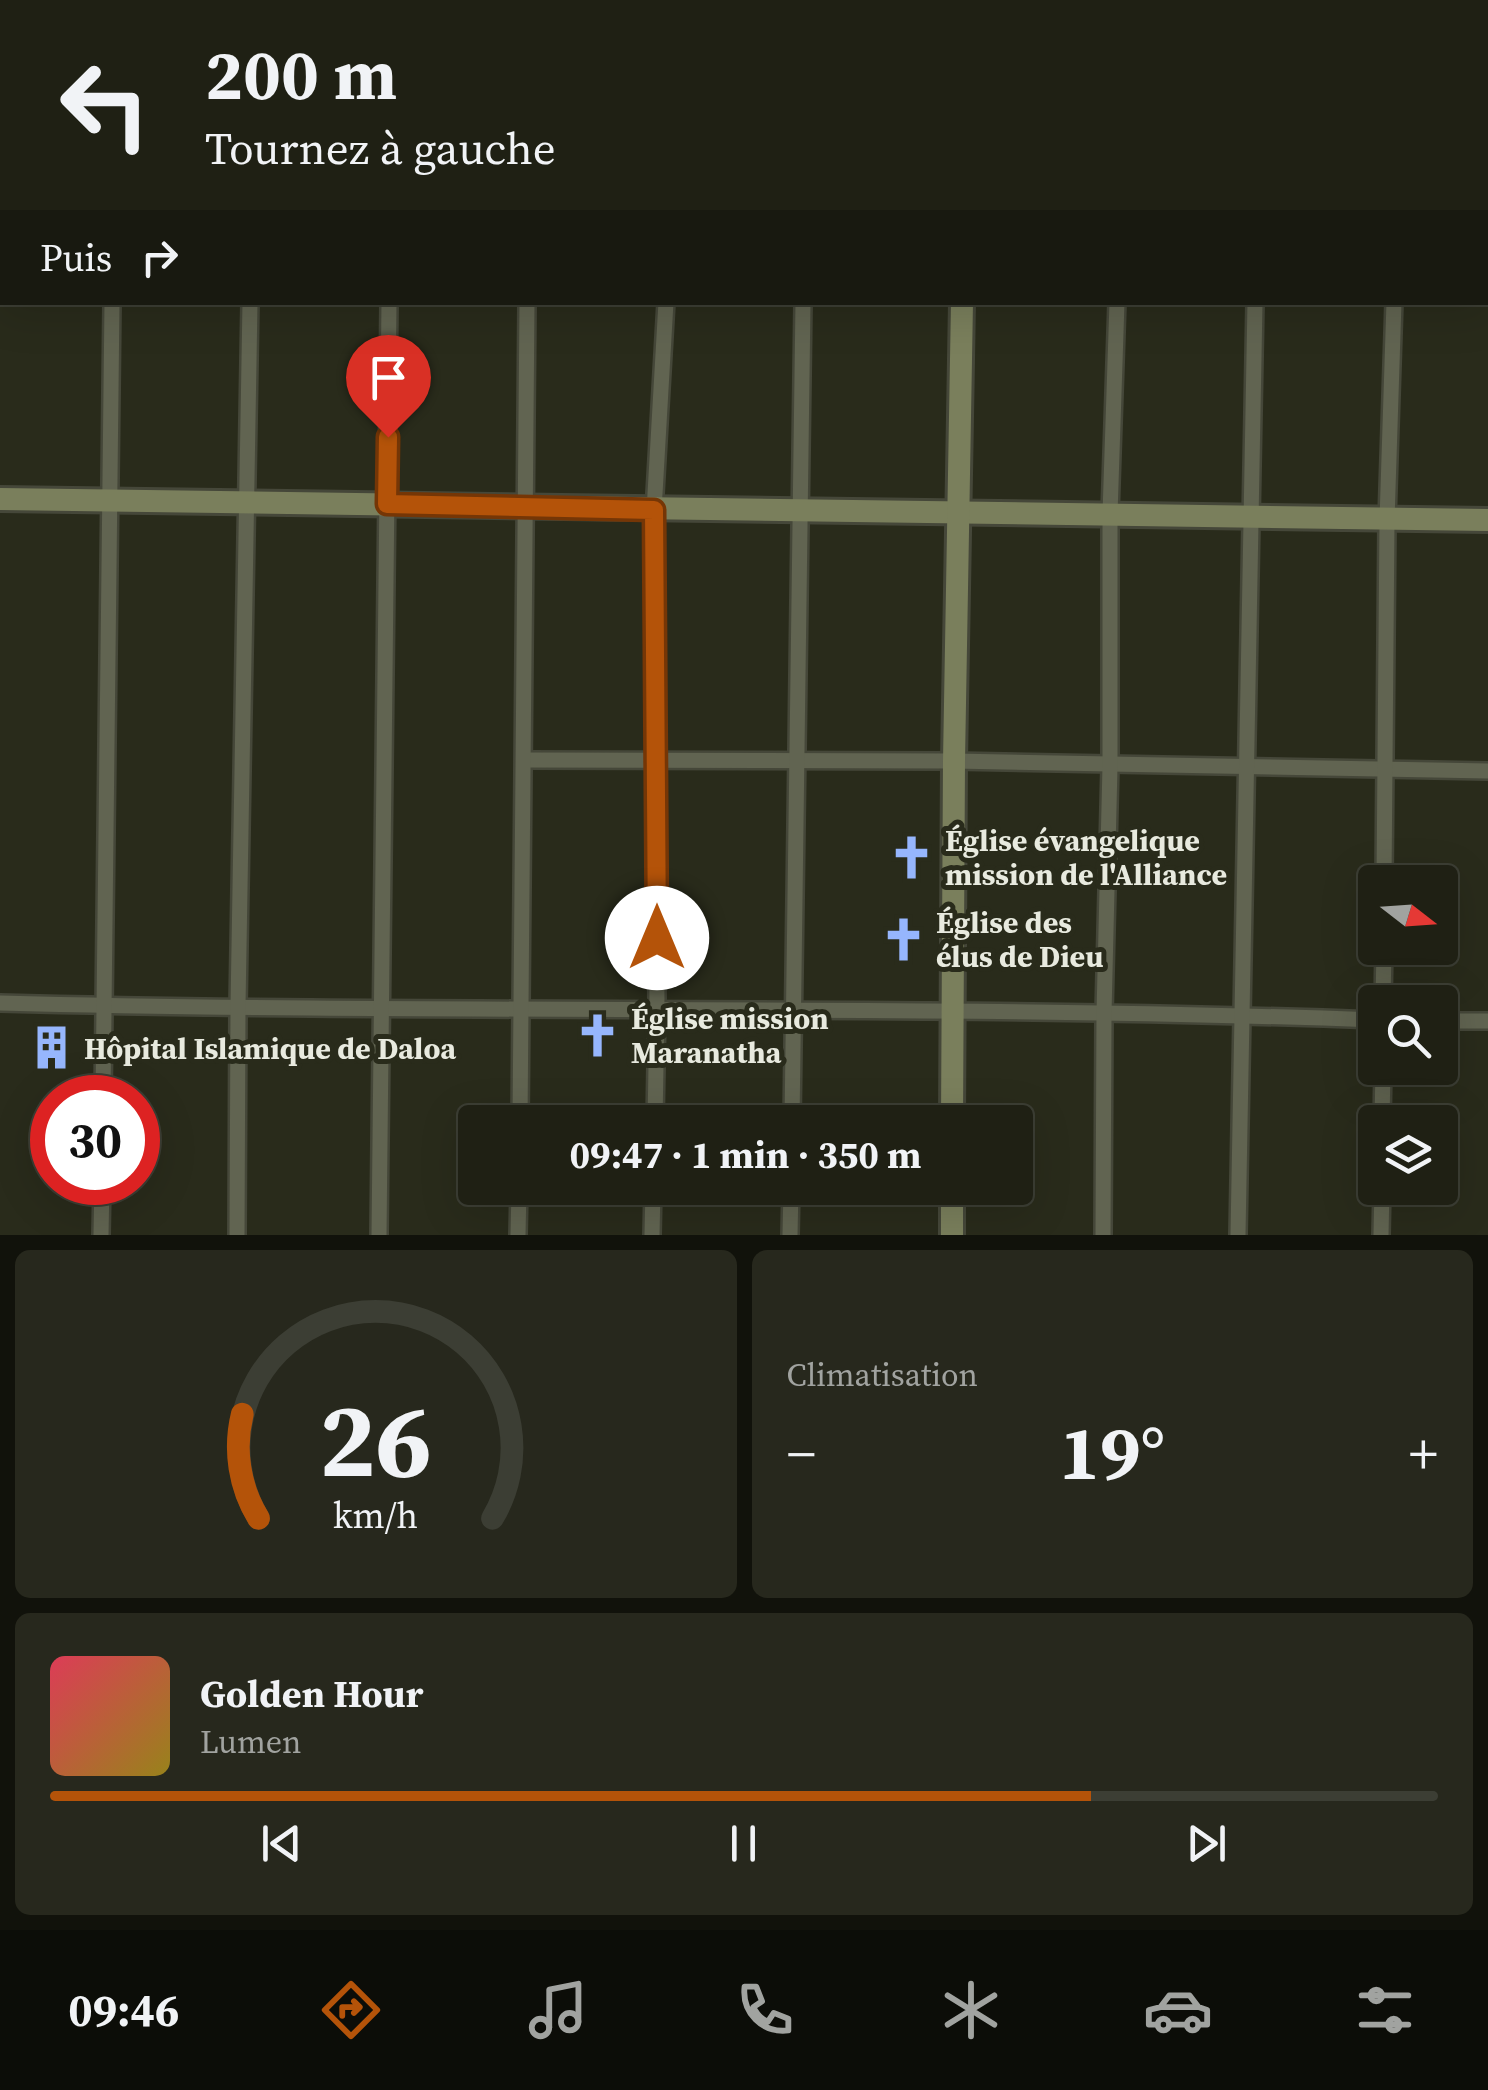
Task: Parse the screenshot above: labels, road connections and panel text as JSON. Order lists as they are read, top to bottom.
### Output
{
  "places": {
    "church": ["Église évangelique mission de l'Alliance", "Église des élus de Dieu", "Église mission Maranatha"],
    "building": ["Hôpital Islamique de Daloa"]
  },
  "north": "right",
  "page": {
    "turn": ["200 m", "Tournez à gauche"],
    "then": "Puis",
    "limit": "30",
    "trip": "09:47 · 1 min · 350 m",
    "tile": "Climatisation",
    "heat": ["−", "19°", "+"],
    "song": ["Golden Hour", "Lumen"],
    "tabs": "09:46",
    "gauge": ["26", "km/h"]
  }
}
